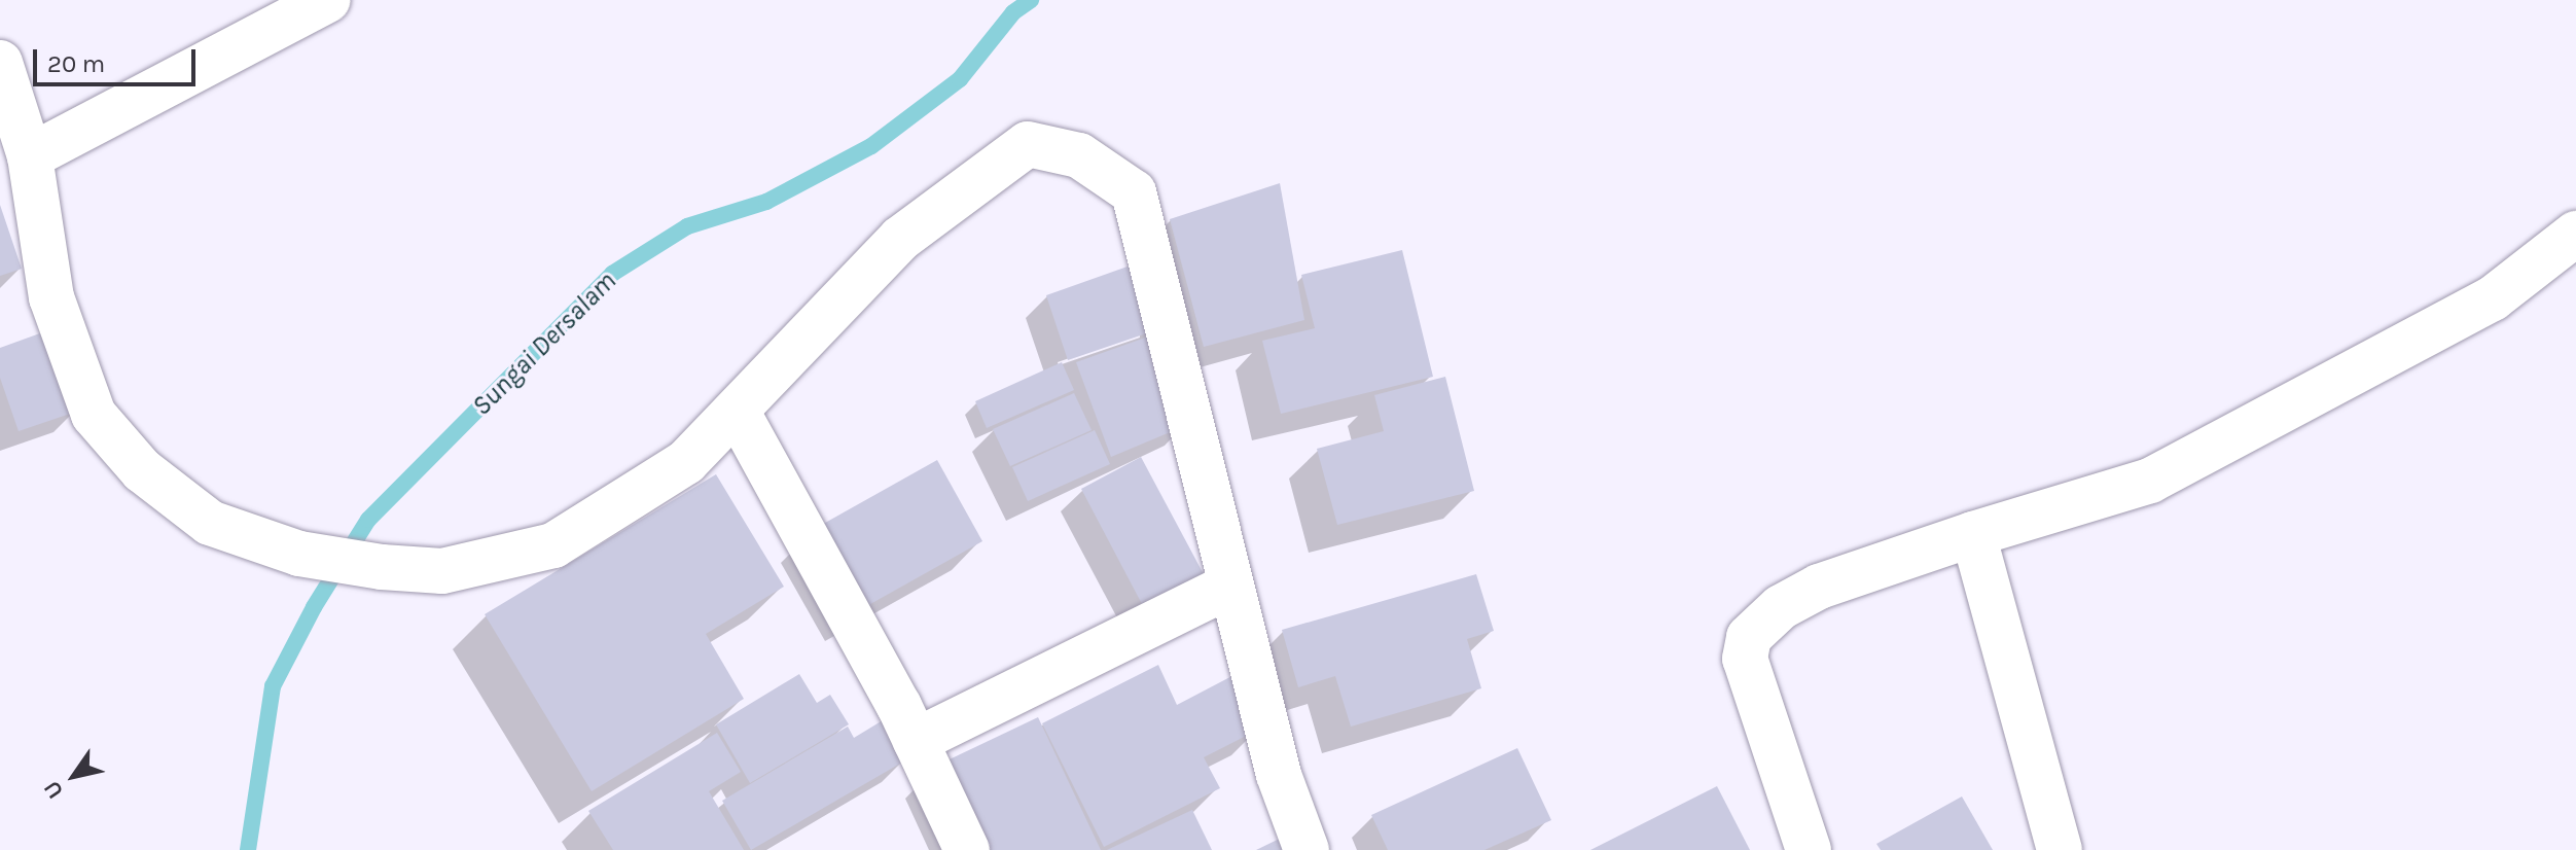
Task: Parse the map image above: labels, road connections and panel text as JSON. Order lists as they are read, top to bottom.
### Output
{
  "water": ["Sungai Dersalam"],
  "scale_bar": "20 m",
  "north": "bottom left"
}
